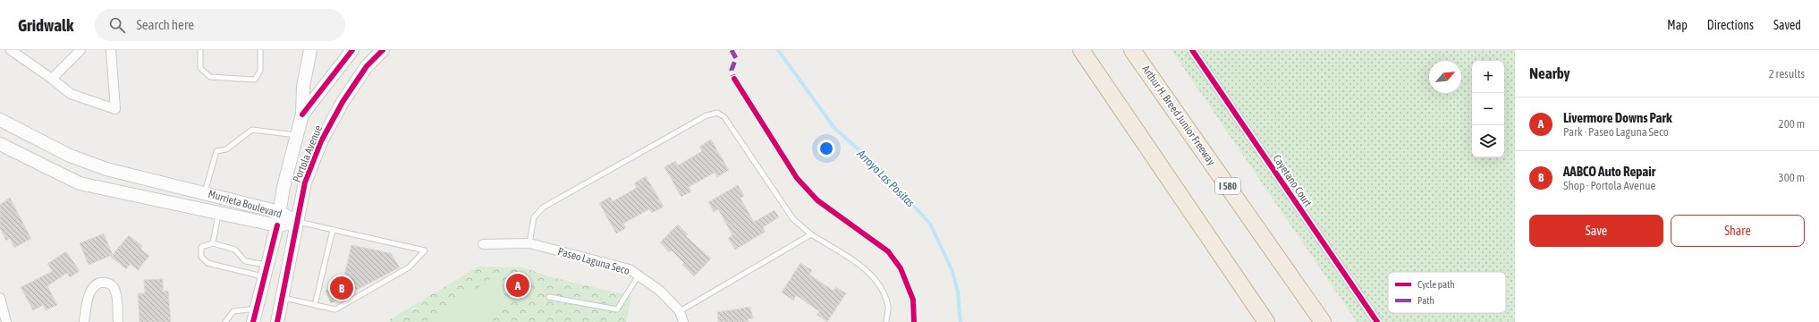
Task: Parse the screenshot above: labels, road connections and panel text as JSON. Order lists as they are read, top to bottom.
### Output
{
  "streets": {
    "highway": ["Arthur H. Breed Junior Freeway", "I 580"],
    "main road": ["Portola Avenue", "Murrieta Boulevard"],
    "street": ["Cayetano Court", "Paseo Laguna Seco"]
  },
  "crossings": [
    ["Portola Avenue", "Murrieta Boulevard"]
  ],
  "water": ["Arroyo Las Positas"],
  "legend": ["Cycle path", "Path"],
  "north": "top right",
  "page": {
    "header": "Gridwalk",
    "search": "Search here",
    "nav": ["Map", "Directions", "Saved"],
    "heading": ["Nearby", "2 results"],
    "map_buttons": ["+", "−"],
    "list": [
      {
        "mark": "A",
        "name": "Livermore Downs Park",
        "note": "Park · Paseo Laguna Seco",
        "value": "200 m"
      },
      {
        "mark": "B",
        "name": "AABCO Auto Repair",
        "note": "Shop · Portola Avenue",
        "value": "300 m"
      }
    ],
    "buttons": ["Save", "Share"],
    "pins": ["A", "B"]
  }
}
